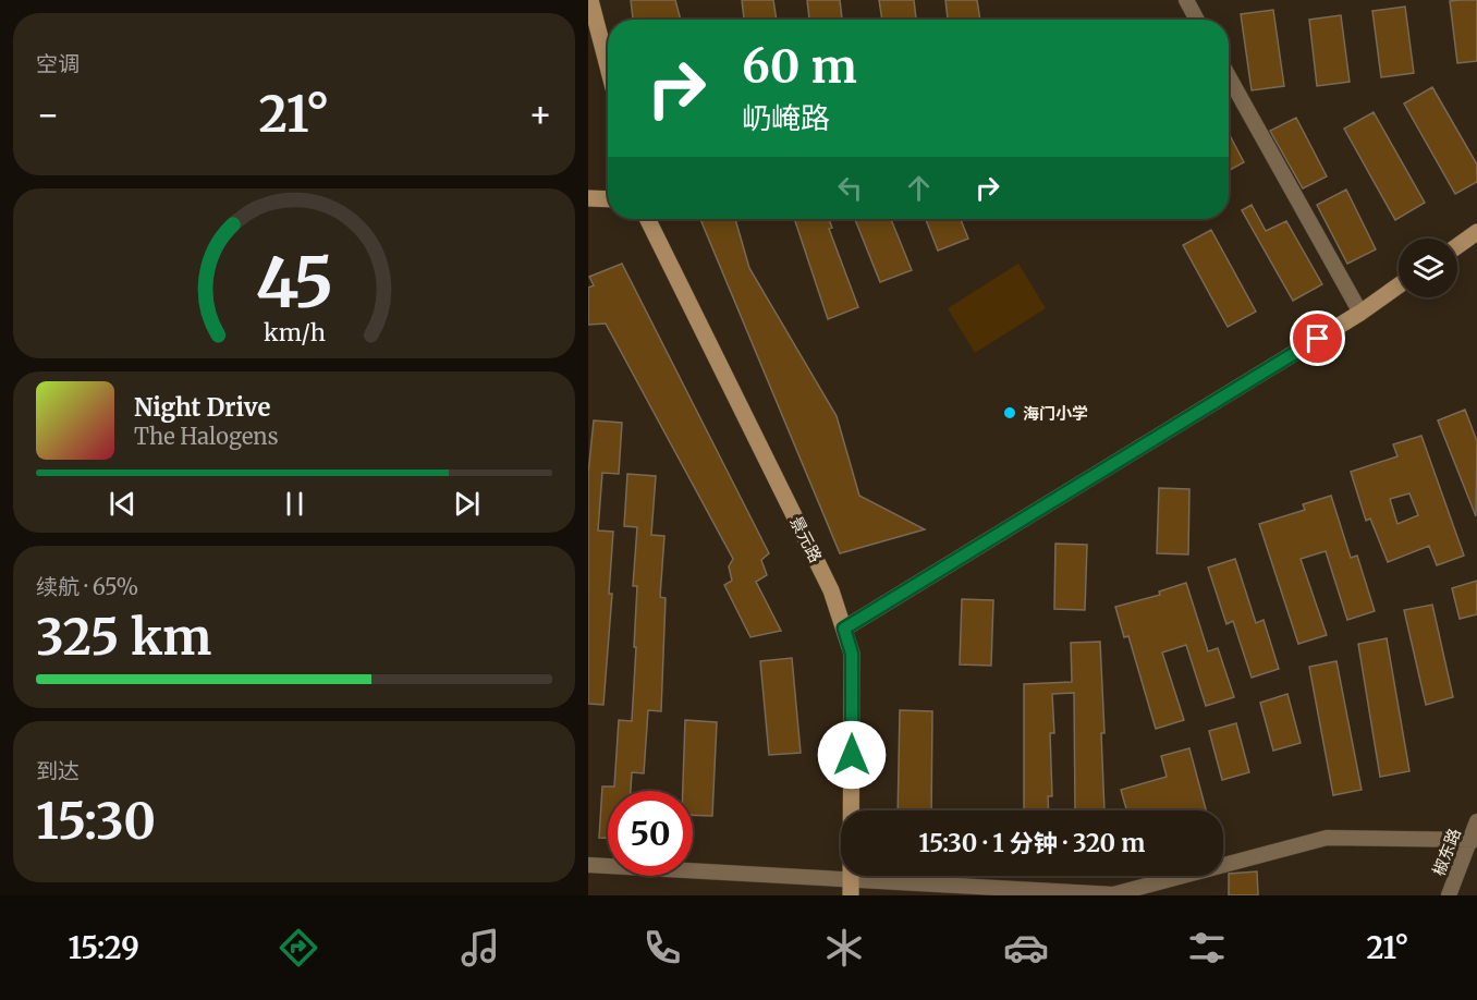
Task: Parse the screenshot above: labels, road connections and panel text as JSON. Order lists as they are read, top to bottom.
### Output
{
  "streets": {
    "main road": ["景元路"],
    "street": ["椒东路"]
  },
  "places": ["海门小学"],
  "page": {
    "tile": [
      "空调",
      ["续航 · 65%", "325 km"],
      ["到达", "15:30"]
    ],
    "turn": ["60 m", "屷崦路"],
    "heat": ["−", "21°", "+"],
    "song": ["Night Drive", "The Halogens"],
    "limit": "50",
    "trip": "15:30 · 1 分钟 · 320 m",
    "tabs": ["15:29", "21°"],
    "gauge": ["45", "km/h"]
  }
}
